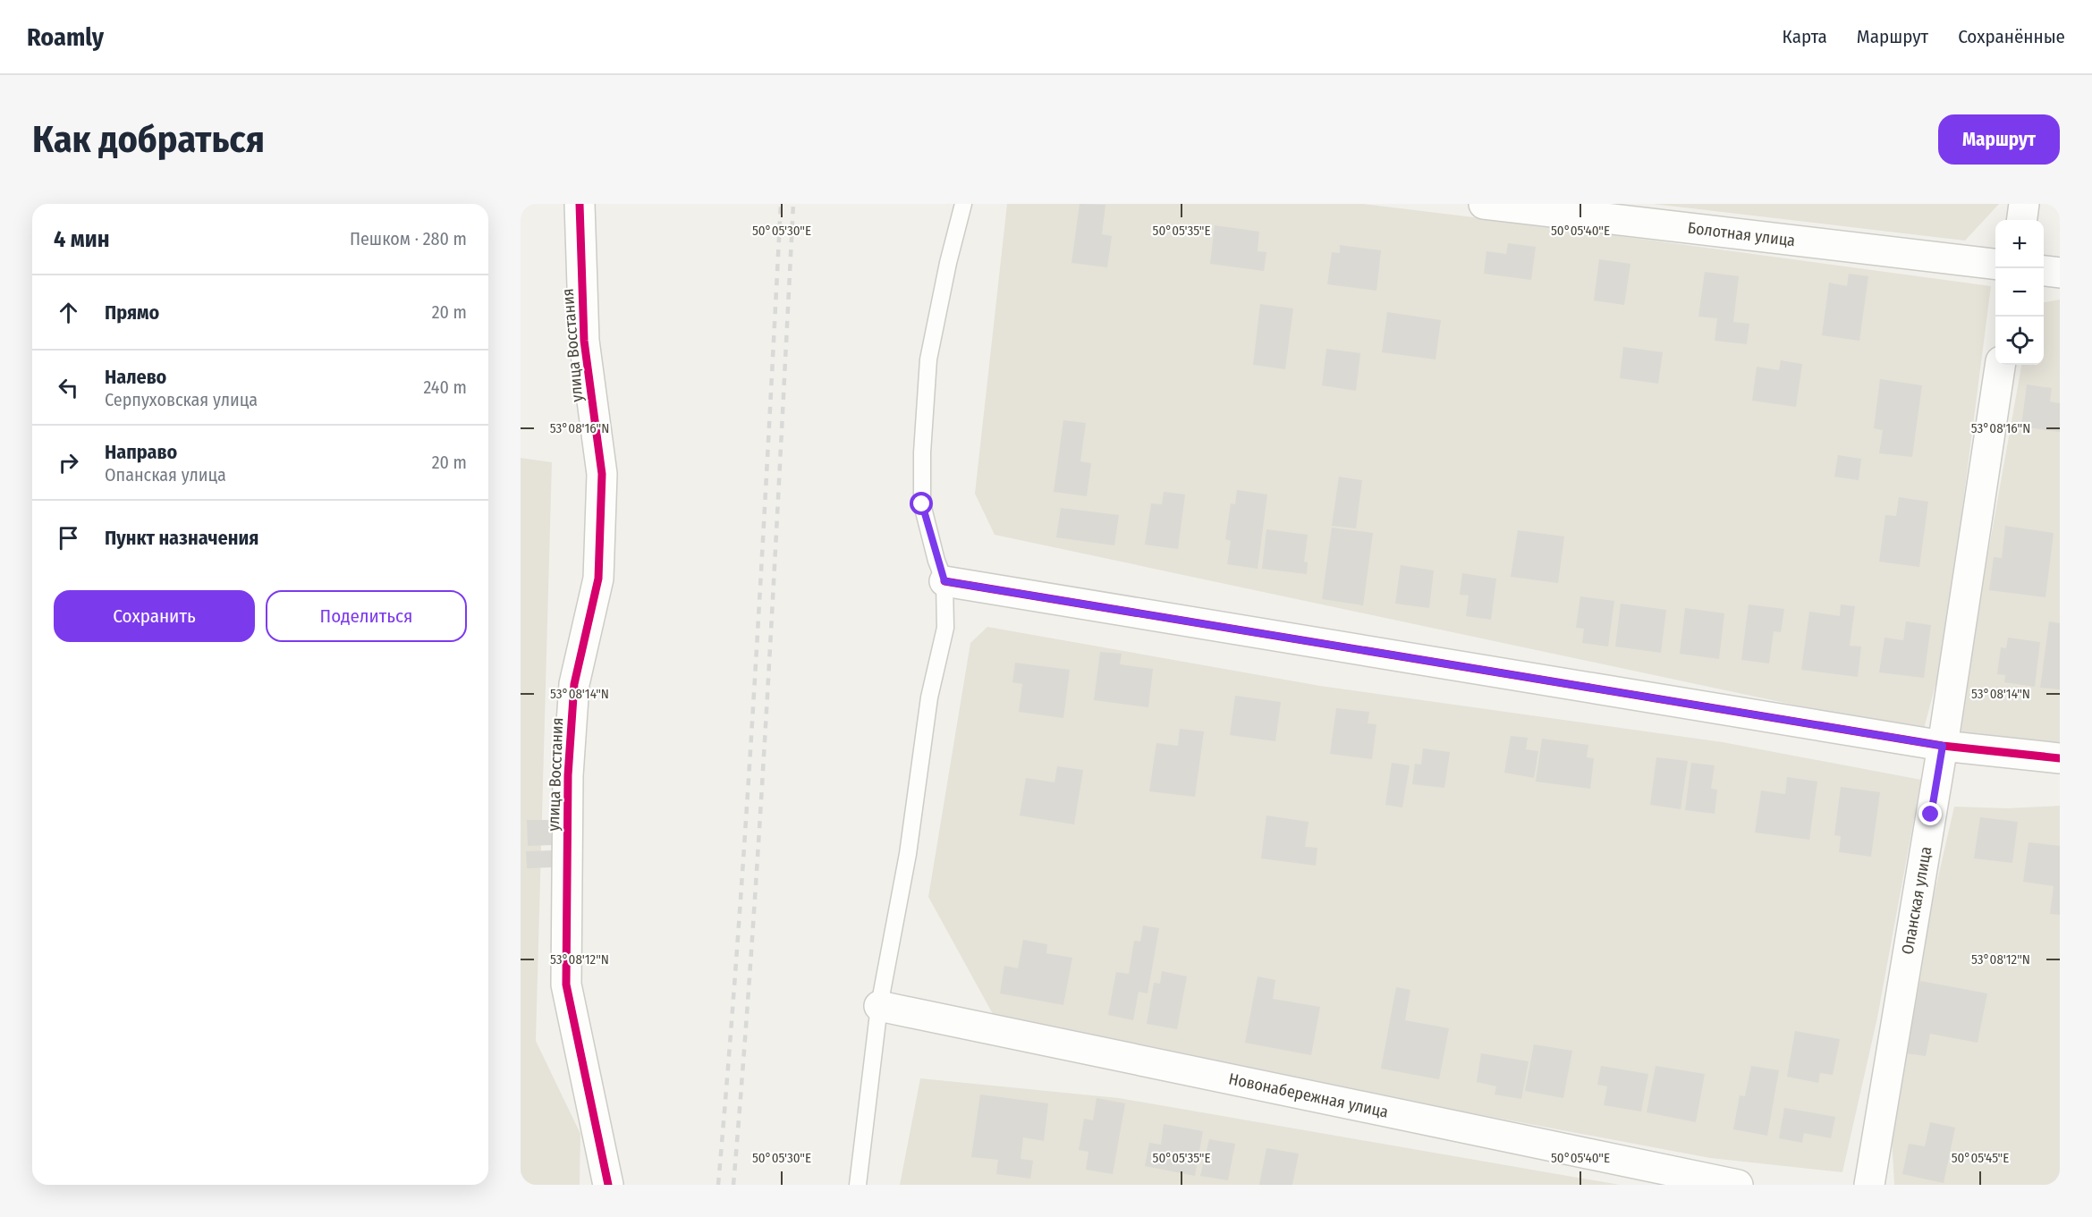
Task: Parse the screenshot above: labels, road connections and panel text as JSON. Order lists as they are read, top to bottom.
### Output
{
  "streets": {
    "street": [
      "Болотная улица",
      "улица Восстания",
      "Опанская улица",
      "Новонабережная улица"
    ]
  },
  "page": {
    "header": "Roamly",
    "nav": ["Карта", "Маршрут", "Сохранённые"],
    "buttons": [
      "Маршрут",
      ["Сохранить", "Поделиться"]
    ],
    "title": "Как добраться",
    "heading": ["4 мин", "Пешком · 280 m"],
    "map_buttons": ["+", "−"],
    "list": [
      ["Прямо", "20 m"],
      ["Налево", "Серпуховская улица", "240 m"],
      ["Направо", "Опанская улица", "20 m"],
      "Пункт назначения"
    ]
  },
  "coordinates": [
    "50°05'30\"E",
    "50°05'35\"E",
    "50°05'40\"E",
    "53°08'16\"N",
    "53°08'14\"N",
    "53°08'12\"N",
    "50°05'45\"E"
  ]
}
